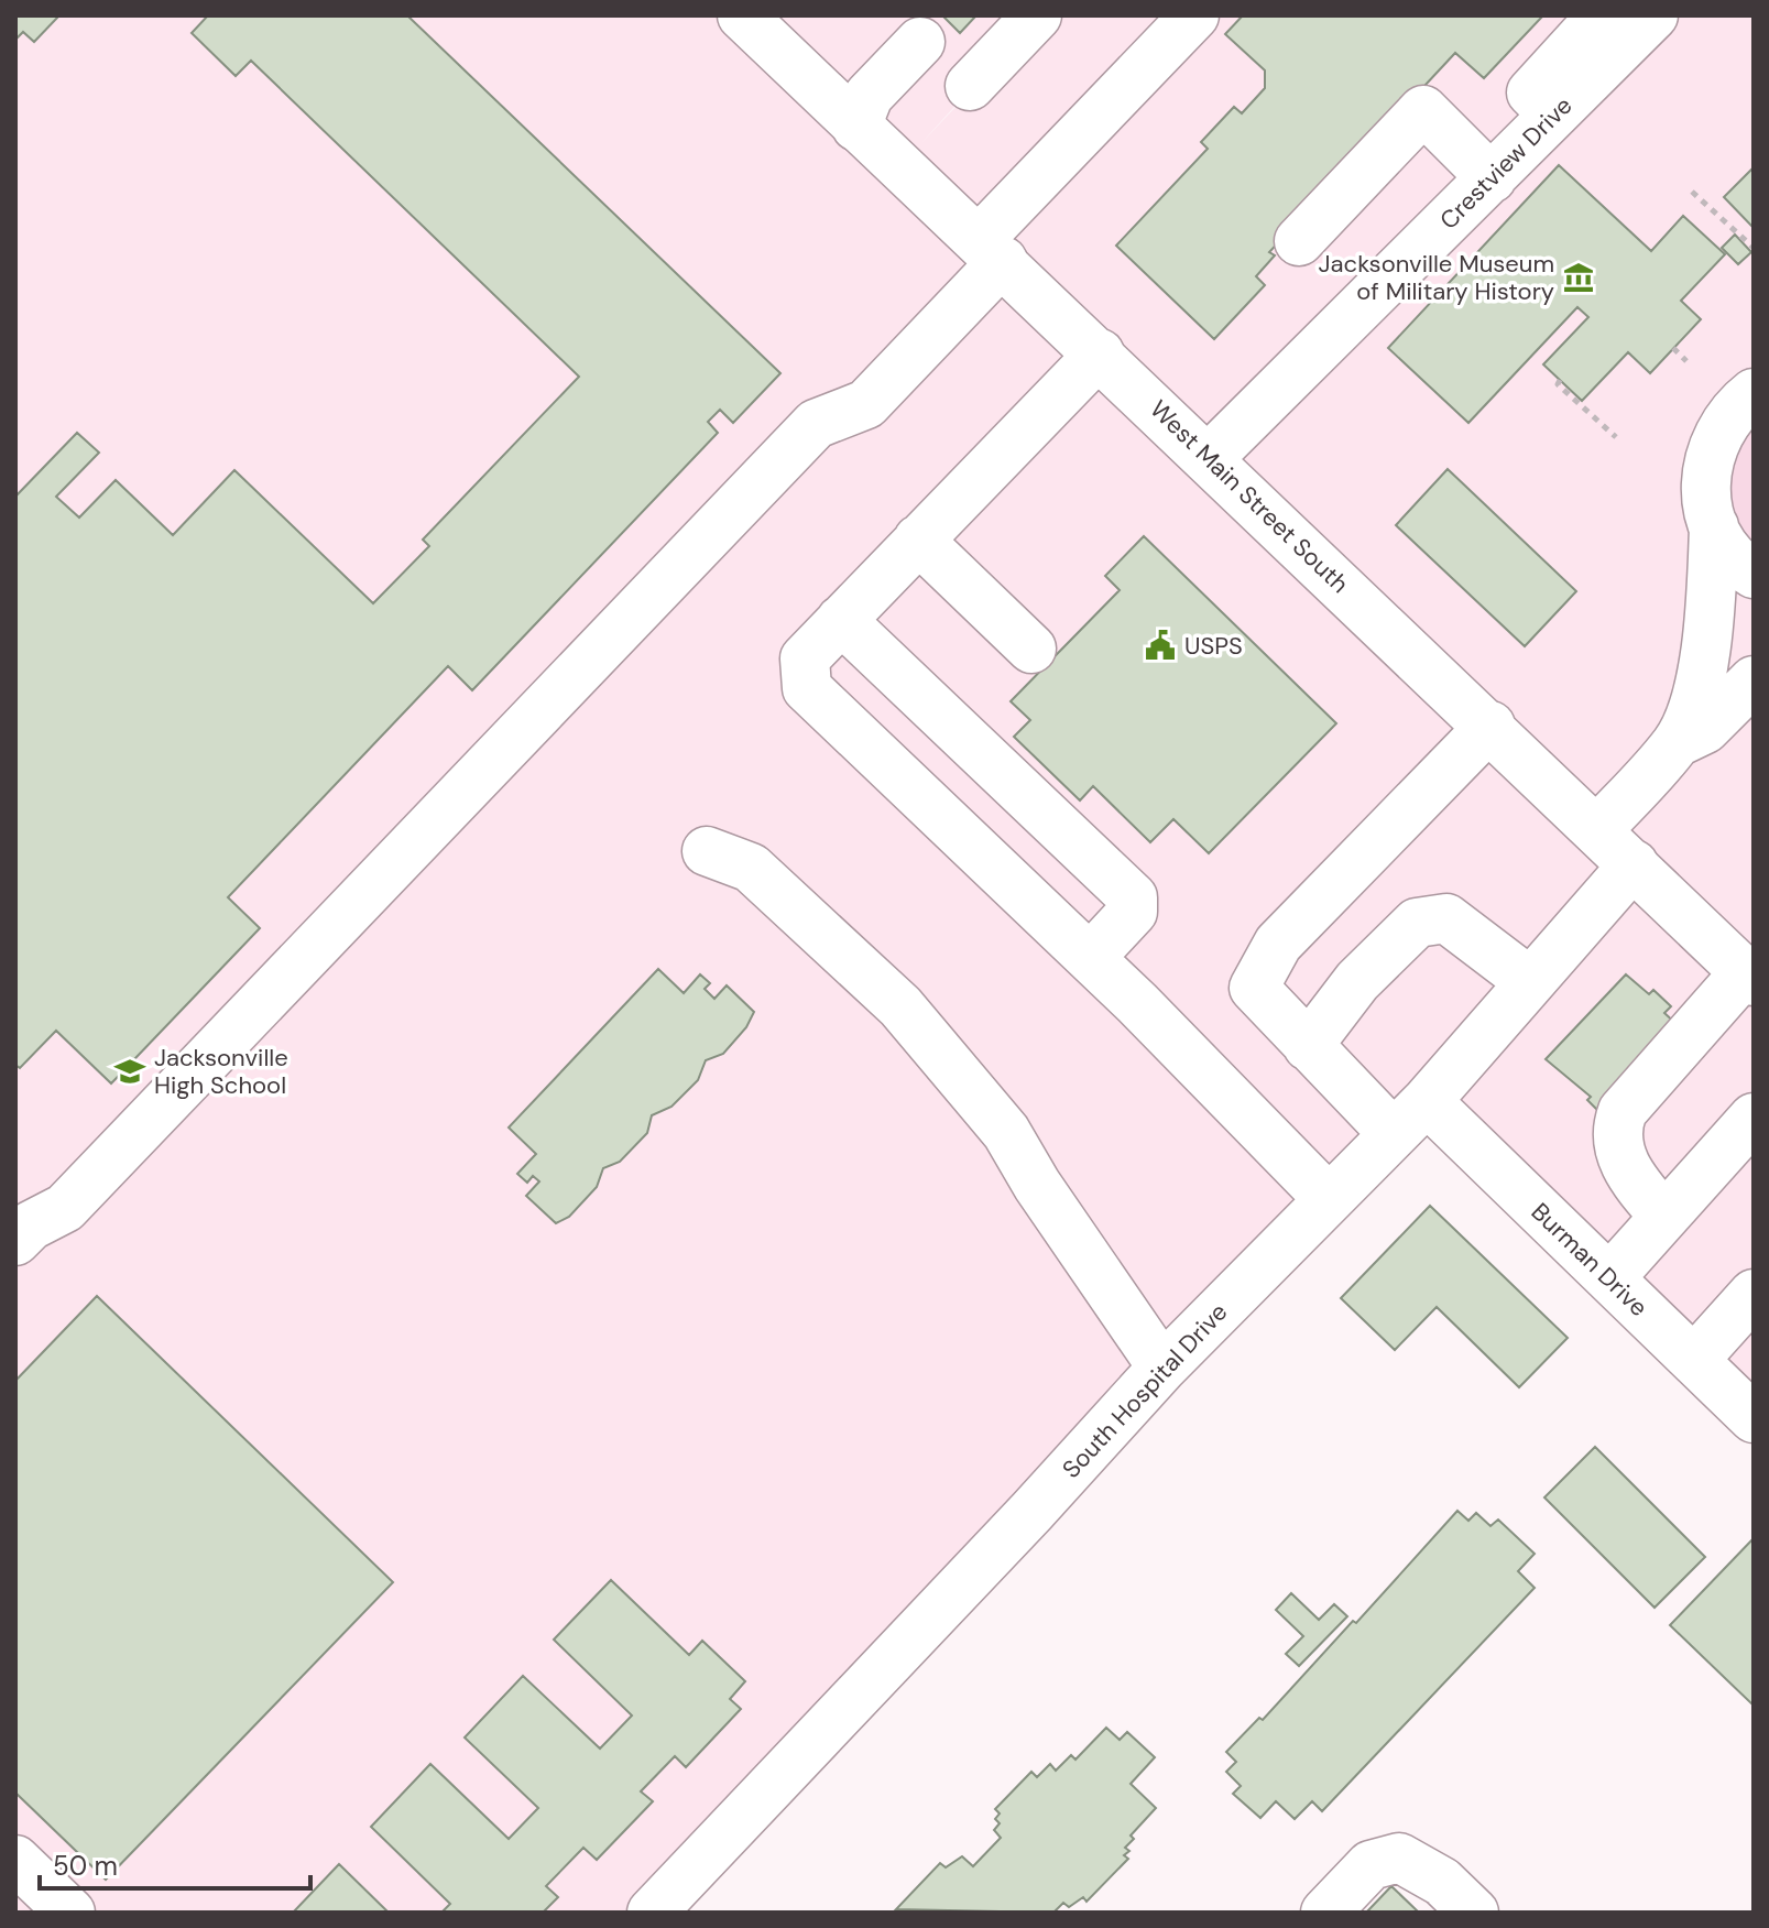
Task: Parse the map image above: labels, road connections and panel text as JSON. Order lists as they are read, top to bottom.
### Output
{
  "streets": {
    "street": [
      "Crestview Drive",
      "West Main Street South",
      "Burman Drive",
      "South Hospital Drive"
    ]
  },
  "crossings": [
    ["Crestview Drive", "West Main Street South"],
    ["West Main Street South", "Burman Drive"],
    ["West Main Street South", "South Hospital Drive"],
    ["Burman Drive", "South Hospital Drive"]
  ],
  "places": {
    "museum": ["Jacksonville Museum of Military History"],
    "public building": ["USPS"],
    "school or university": ["Jacksonville High School"]
  },
  "scale_bar": "50 m"
}
